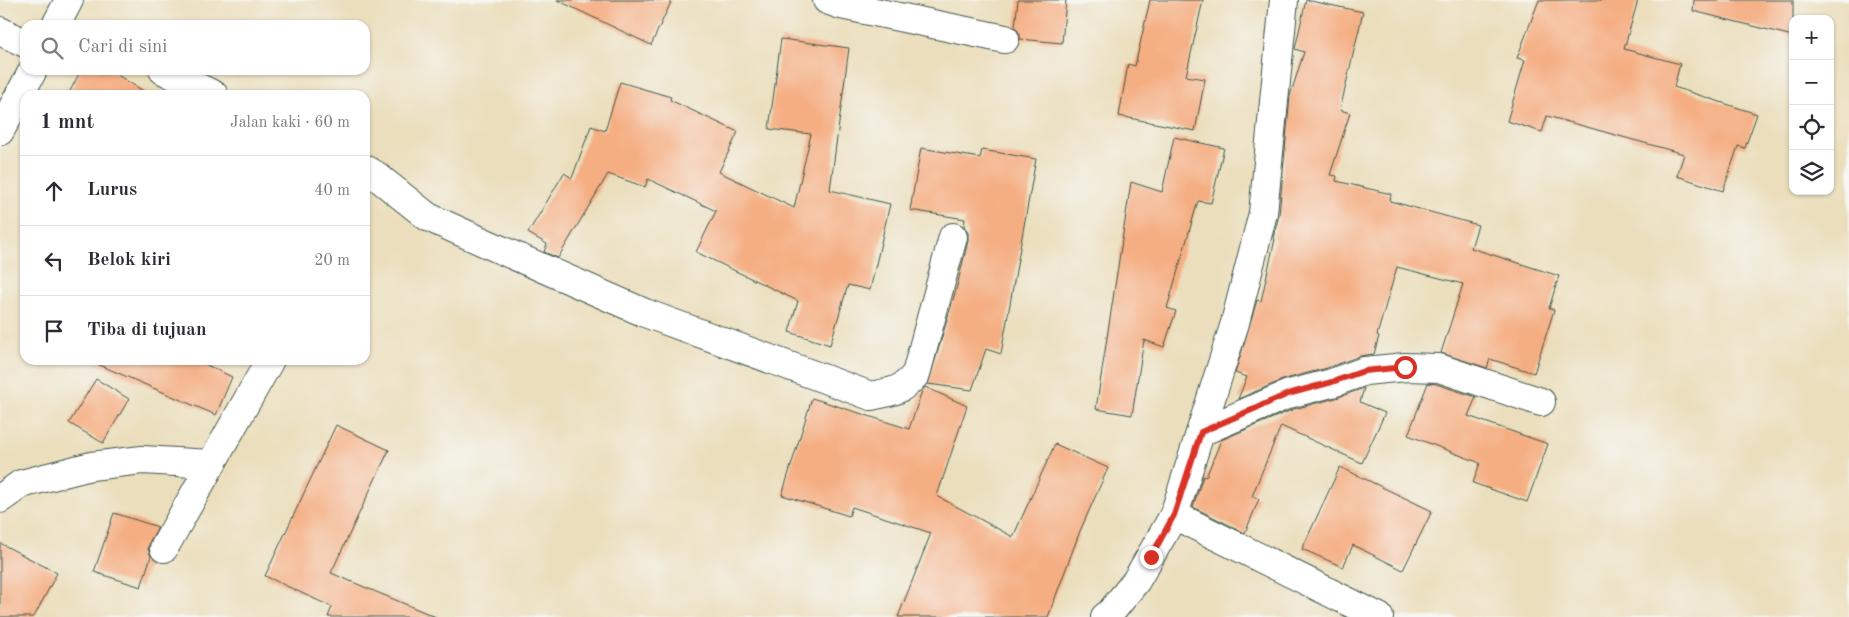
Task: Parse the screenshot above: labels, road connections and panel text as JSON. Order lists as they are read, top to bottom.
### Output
{
  "page": {
    "map_buttons": ["+", "−"],
    "search": "Cari di sini",
    "heading": ["1 mnt", "Jalan kaki · 60 m"],
    "list": [
      ["Lurus", "40 m"],
      ["Belok kiri", "20 m"],
      "Tiba di tujuan"
    ]
  }
}
